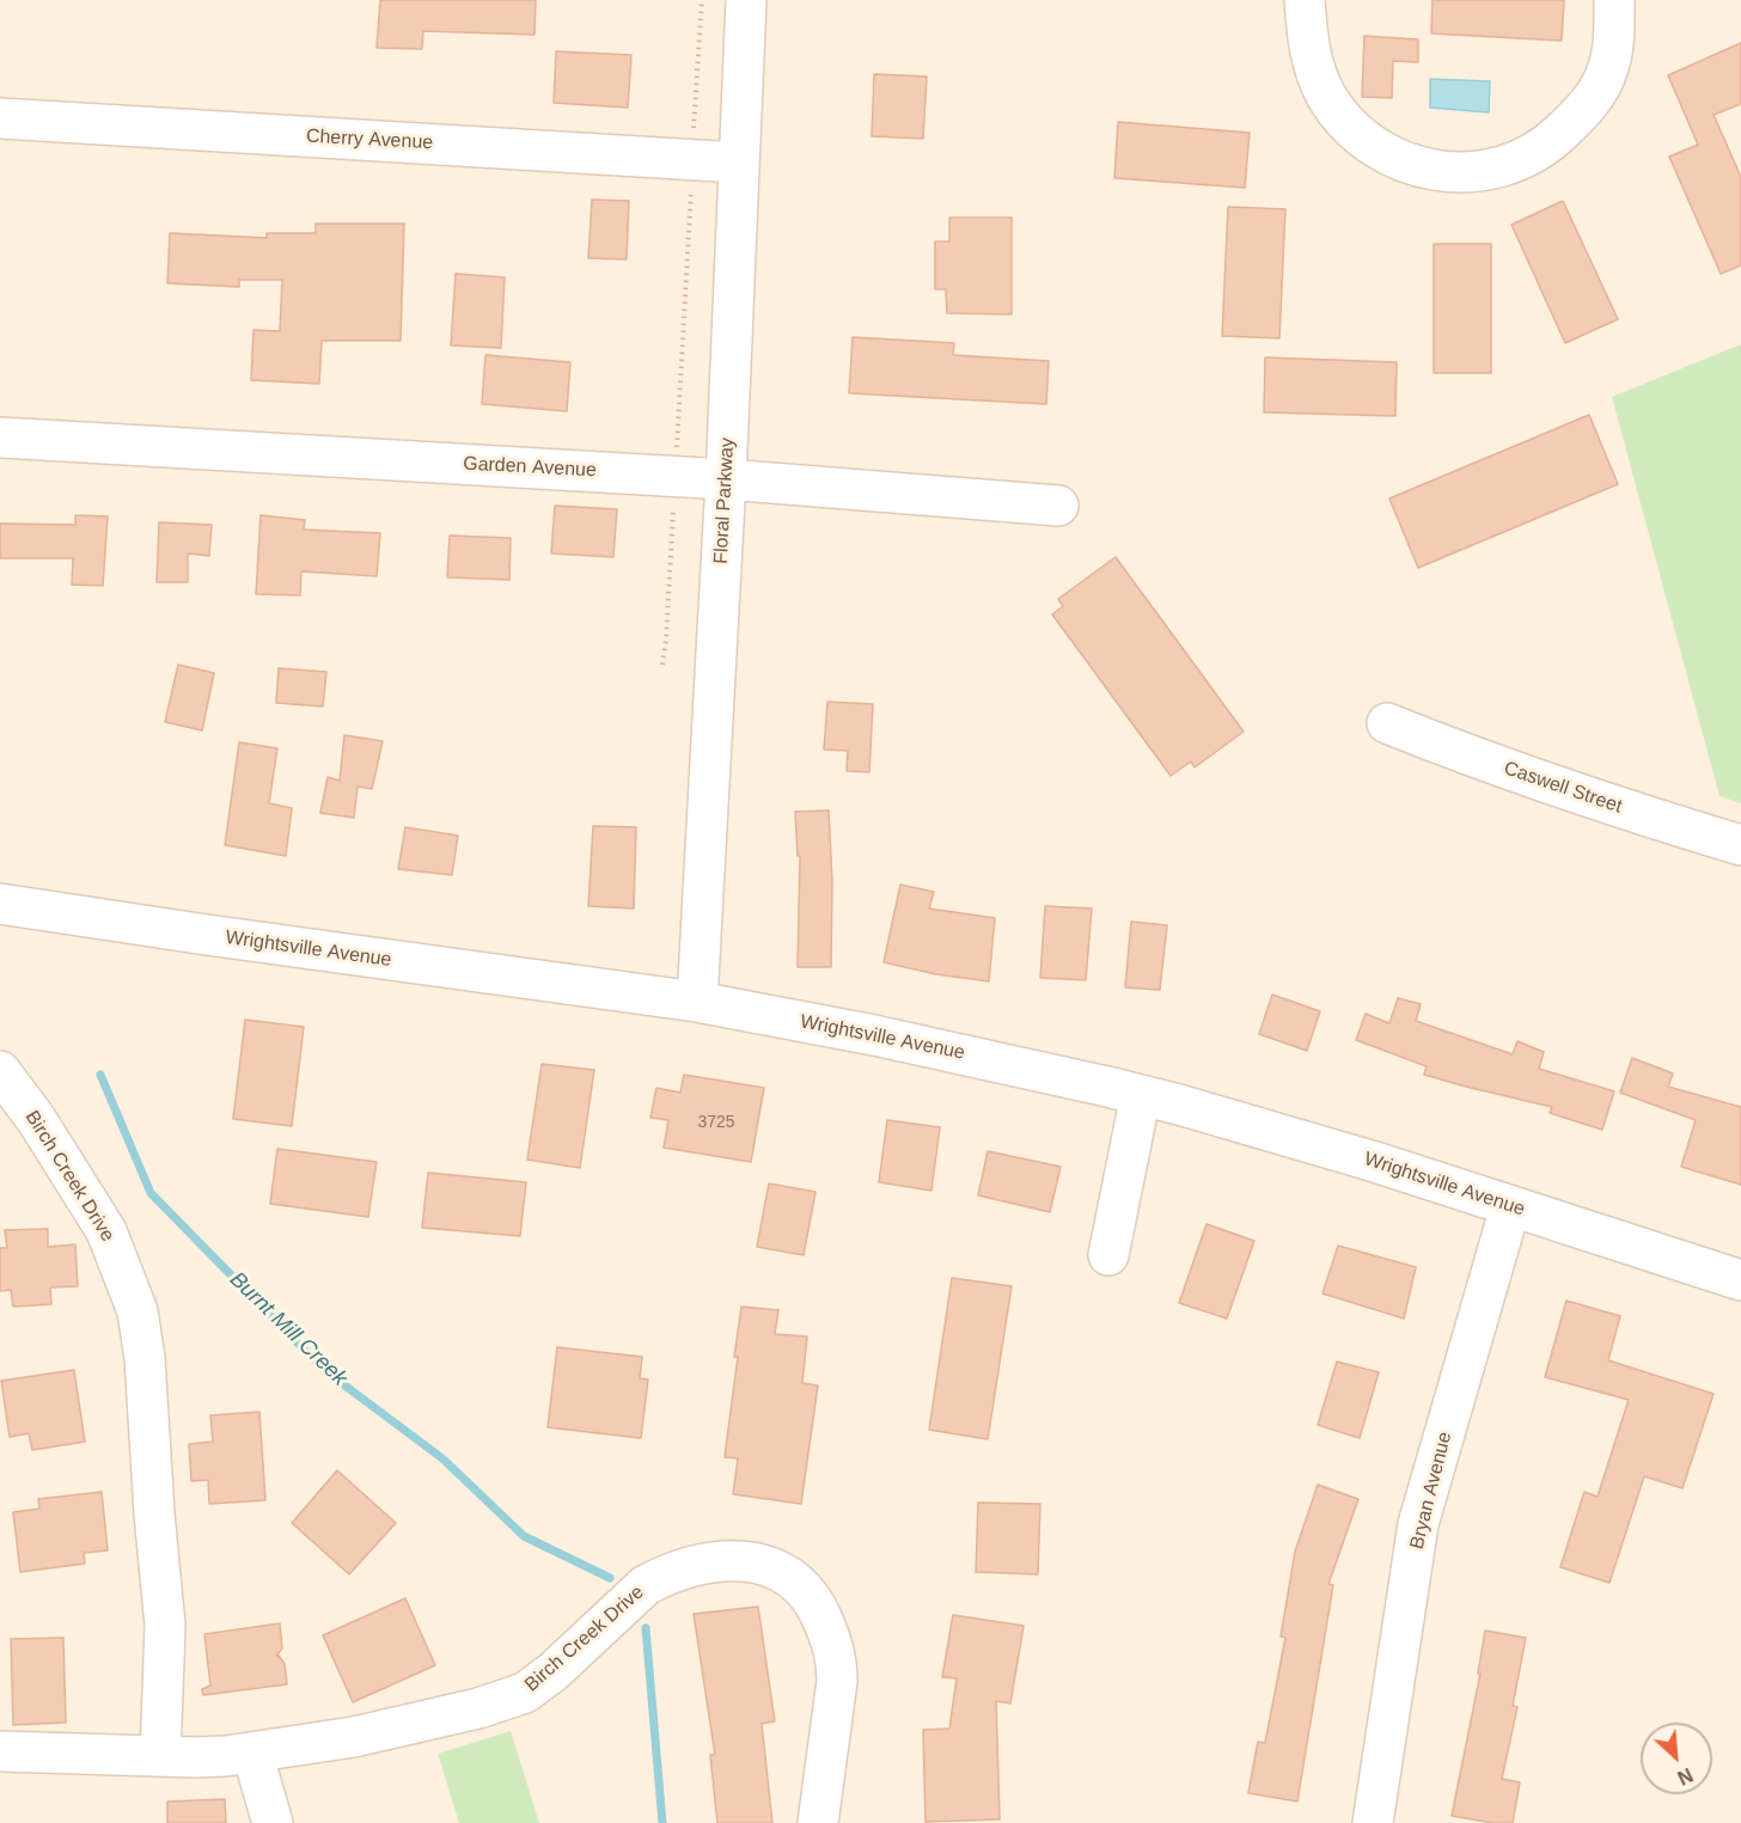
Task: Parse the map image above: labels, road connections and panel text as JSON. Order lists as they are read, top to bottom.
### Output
{
  "streets": {
    "street": [
      "Cherry Avenue",
      "Garden Avenue",
      "Floral Parkway",
      "Caswell Street",
      "Wrightsville Avenue",
      "Birch Creek Drive",
      "Bryan Avenue"
    ]
  },
  "crossings": [
    ["Cherry Avenue", "Floral Parkway"],
    ["Garden Avenue", "Floral Parkway"],
    ["Floral Parkway", "Wrightsville Avenue"],
    ["Wrightsville Avenue", "Bryan Avenue"]
  ],
  "water": ["Burnt Mill Creek"],
  "house_numbers": ["3725"],
  "north": "bottom right"
}
